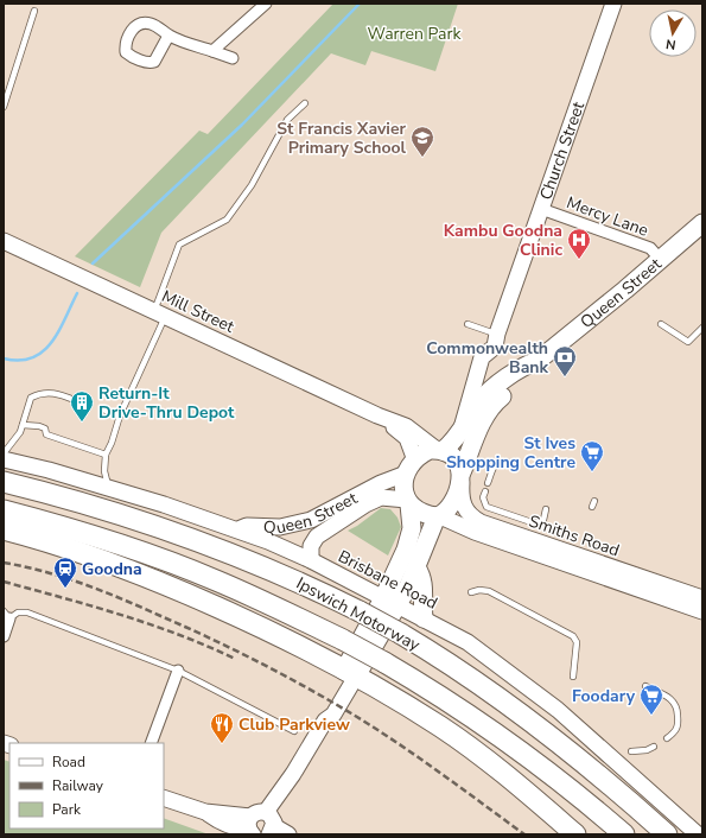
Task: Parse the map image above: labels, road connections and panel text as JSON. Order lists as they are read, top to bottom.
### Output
{
  "streets": {
    "highway": ["Ipswich Motorway"],
    "main road": ["Queen Street"],
    "street": [
      "Church Street",
      "Mercy Lane",
      "Mill Street",
      "Smiths Road",
      "Brisbane Road"
    ]
  },
  "crossings": [
    ["Church Street", "Mercy Lane"],
    ["Church Street", "Queen Street"],
    ["Mercy Lane", "Queen Street"],
    ["Queen Street", "Mill Street"],
    ["Queen Street", "Smiths Road"],
    ["Queen Street", "Brisbane Road"],
    ["Mill Street", "Smiths Road"]
  ],
  "parks": ["Warren Park"],
  "places": {
    "school or university": ["St Francis Xavier Primary School"],
    "hospital": ["Kambu Goodna Clinic"],
    "bank": ["Commonwealth Bank"],
    "building": ["Return-It Drive-Thru Depot"],
    "supermarket": ["St Ives Shopping Centre", "Foodary"],
    "station": ["Goodna"],
    "restaurant": ["Club Parkview"]
  },
  "legend": ["Road", "Railway", "Park"],
  "north": "bottom"
}
